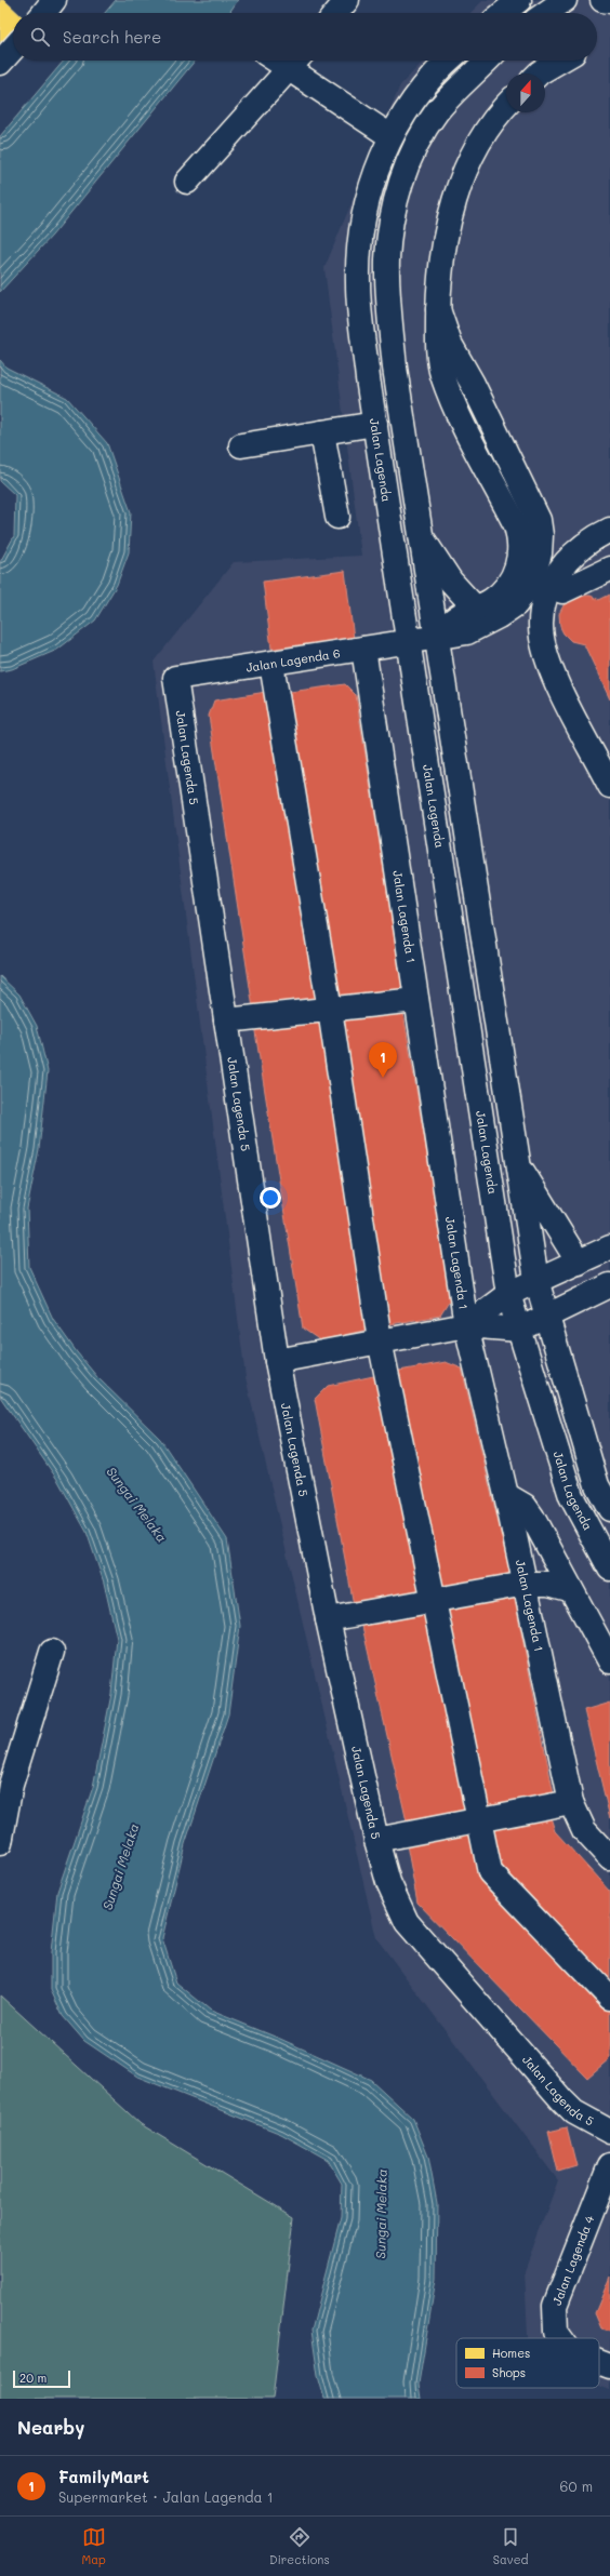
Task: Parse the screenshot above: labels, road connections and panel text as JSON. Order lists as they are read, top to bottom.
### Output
{
  "streets": {
    "street": [
      "Jalan Lagenda",
      "Jalan Lagenda 6",
      "Jalan Lagenda 5",
      "Jalan Lagenda 1",
      "Jalan Lagenda 4"
    ]
  },
  "crossings": [
    ["Jalan Lagenda", "Jalan Lagenda 6"],
    ["Jalan Lagenda 6", "Jalan Lagenda 5"],
    ["Jalan Lagenda 6", "Jalan Lagenda 1"]
  ],
  "water": ["Sungai Melaka"],
  "legend": ["Homes", "Shops"],
  "scale_bar": "20 m",
  "north": "top",
  "page": {
    "search": "Search here",
    "pins": "1",
    "scale": "20 m",
    "heading": "Nearby",
    "list": [
      {
        "mark": "1",
        "name": "FamilyMart",
        "note": "Supermarket · Jalan Lagenda 1",
        "value": "60 m"
      }
    ],
    "nav": ["Map", "Directions", "Saved"]
  }
}
